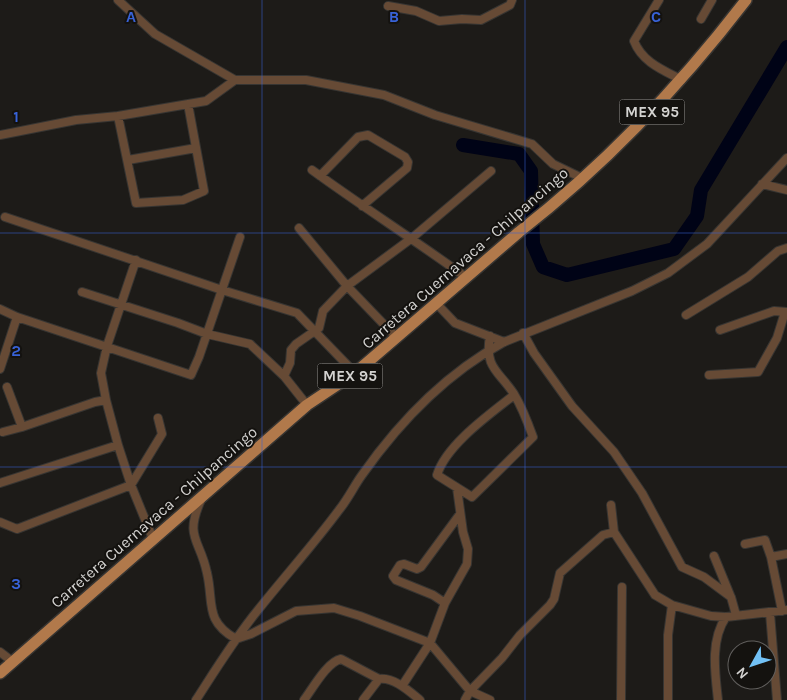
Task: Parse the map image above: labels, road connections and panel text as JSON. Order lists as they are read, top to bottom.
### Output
{
  "streets": {
    "main road": ["MEX 95", "Carretera Cuernavaca - Chilpancingo"]
  },
  "north": "bottom left",
  "grid": {
    "columns": ["A", "B", "C"],
    "rows": ["1", "2", "3"]
  }
}
